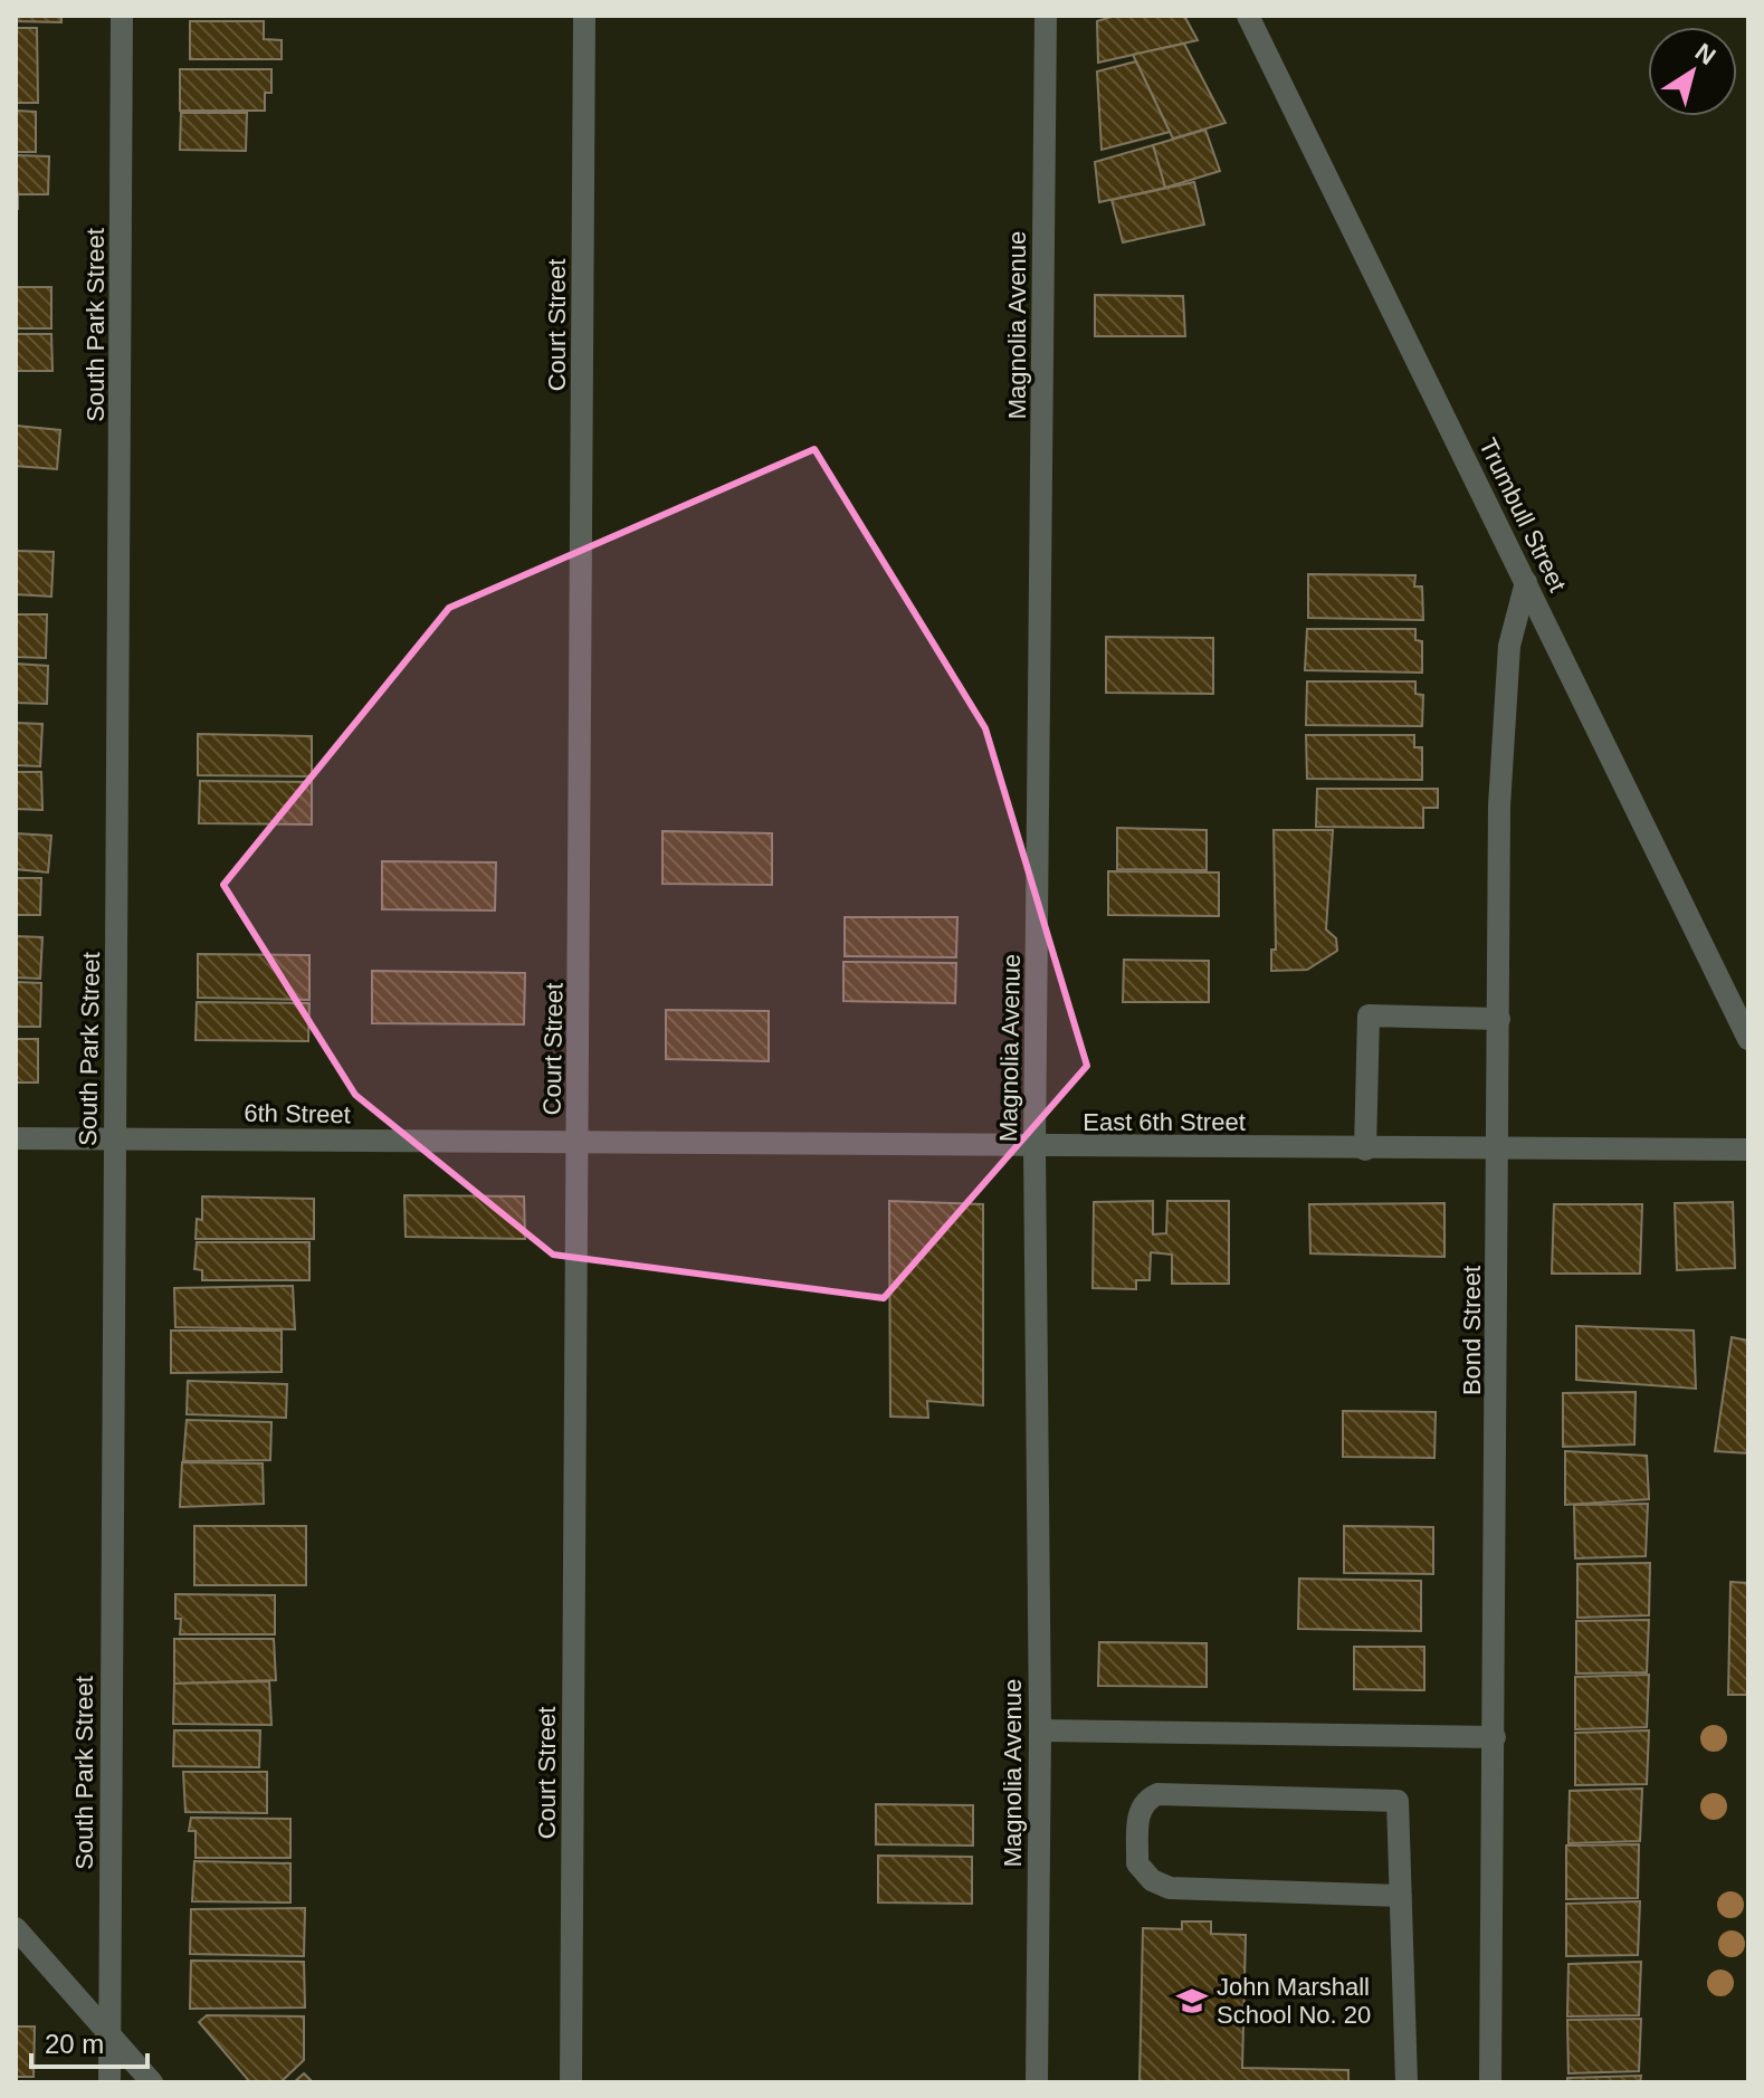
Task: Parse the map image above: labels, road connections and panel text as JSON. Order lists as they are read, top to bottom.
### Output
{
  "streets": {
    "street": [
      "South Park Street",
      "Court Street",
      "Magnolia Avenue",
      "Trumbull Street",
      "6th Street",
      "East 6th Street",
      "Bond Street"
    ]
  },
  "crossings": [
    ["South Park Street", "6th Street"],
    ["Court Street", "6th Street"],
    ["Court Street", "East 6th Street"],
    ["Magnolia Avenue", "East 6th Street"],
    ["Trumbull Street", "Bond Street"],
    ["6th Street", "East 6th Street"],
    ["East 6th Street", "Bond Street"]
  ],
  "places": {
    "school or university": ["John Marshall School No. 20"]
  },
  "scale_bar": "20 m",
  "north": "top right"
}
